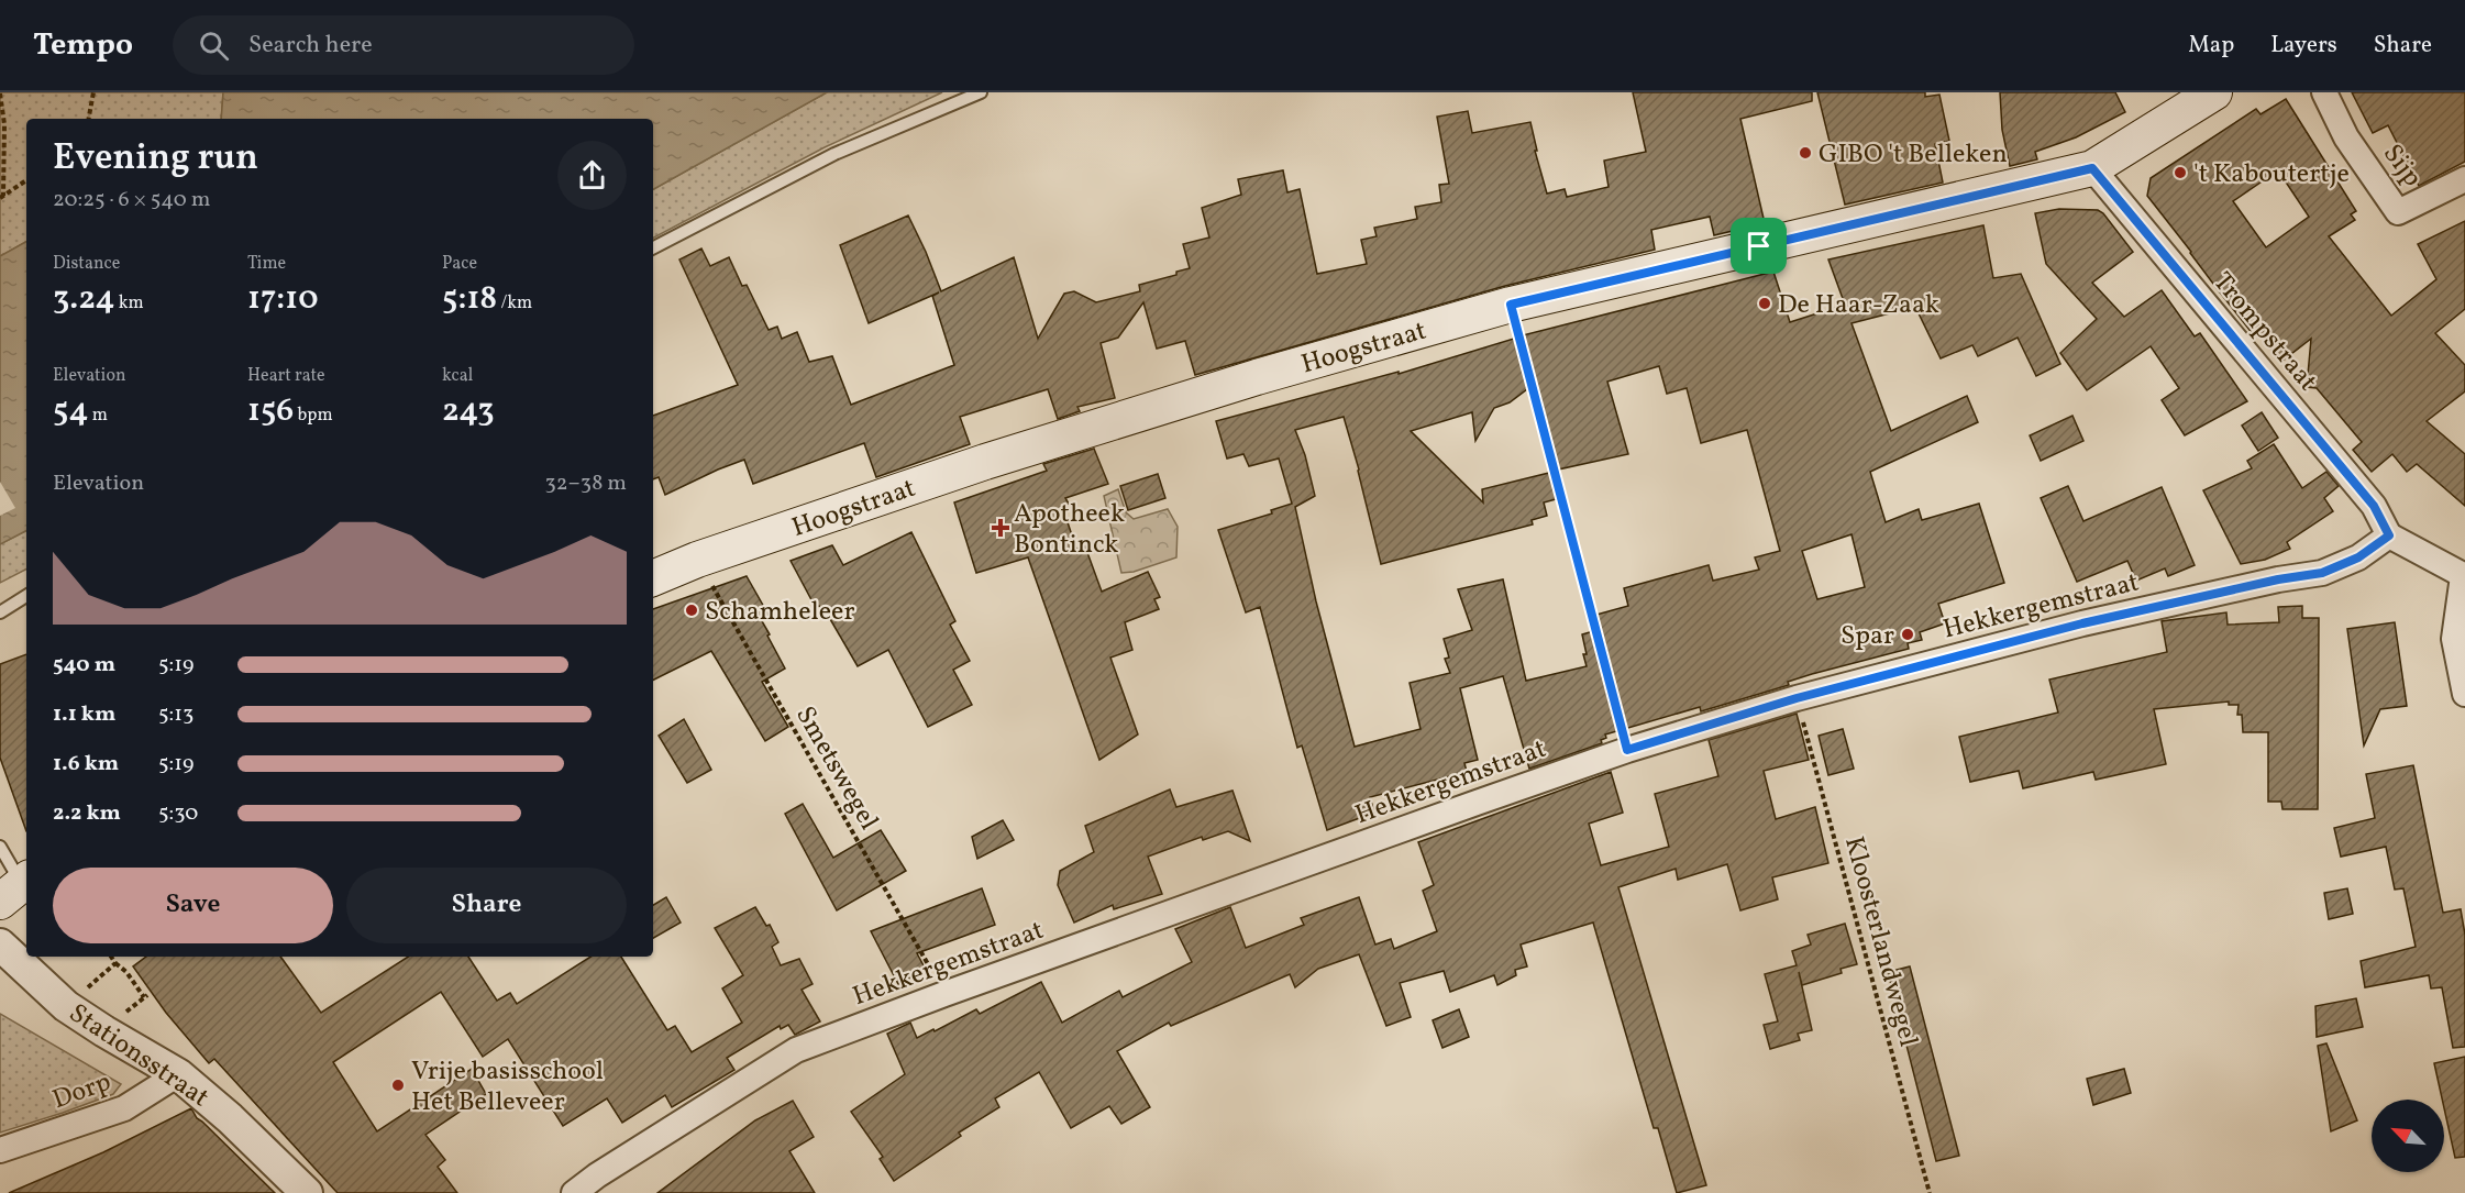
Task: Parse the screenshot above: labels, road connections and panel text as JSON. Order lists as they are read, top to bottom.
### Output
{
  "streets": {
    "main road": ["Hoogstraat"],
    "street": [
      "Sijp",
      "Trompstraat",
      "Hekkergemstraat",
      "Stationsstraat",
      "Dorp"
    ],
    "path": ["Smetswegel", "Kloosterlandwegel"]
  },
  "crossings": [
    ["Trompstraat", "Hoogstraat"],
    ["Trompstraat", "Hekkergemstraat"],
    ["Hoogstraat", "Smetswegel"],
    ["Hekkergemstraat", "Smetswegel"],
    ["Hekkergemstraat", "Kloosterlandwegel"],
    ["Stationsstraat", "Dorp"]
  ],
  "places": {
    "other": [
      "GIBO 't Belleken",
      "'t Kaboutertje",
      "De Haar-Zaak",
      "Schamheleer",
      "Spar",
      "Vrije basisschool Het Belleveer"
    ],
    "health": ["Apotheek Bontinck"]
  },
  "north": "top left",
  "page": {
    "header": "Tempo",
    "search": "Search here",
    "nav": ["Map", "Layers", "Share"],
    "heading": ["Evening run", "20:25 · 6 × 540 m"],
    "stats": [
      ["Distance", "3.24 km"],
      ["Time", "17:10"],
      ["Pace", "5:18 /km"],
      ["Elevation", "54 m"],
      ["Heart rate", "156 bpm"],
      ["kcal", "243"]
    ],
    "chart": ["Elevation", "32–38 m"],
    "list": [
      {
        "name": "540 m",
        "note": "5:19"
      },
      {
        "name": "1.1 km",
        "note": "5:13"
      },
      {
        "name": "1.6 km",
        "note": "5:19"
      },
      {
        "name": "2.2 km",
        "note": "5:30"
      }
    ],
    "buttons": ["Save", "Share"]
  }
}
